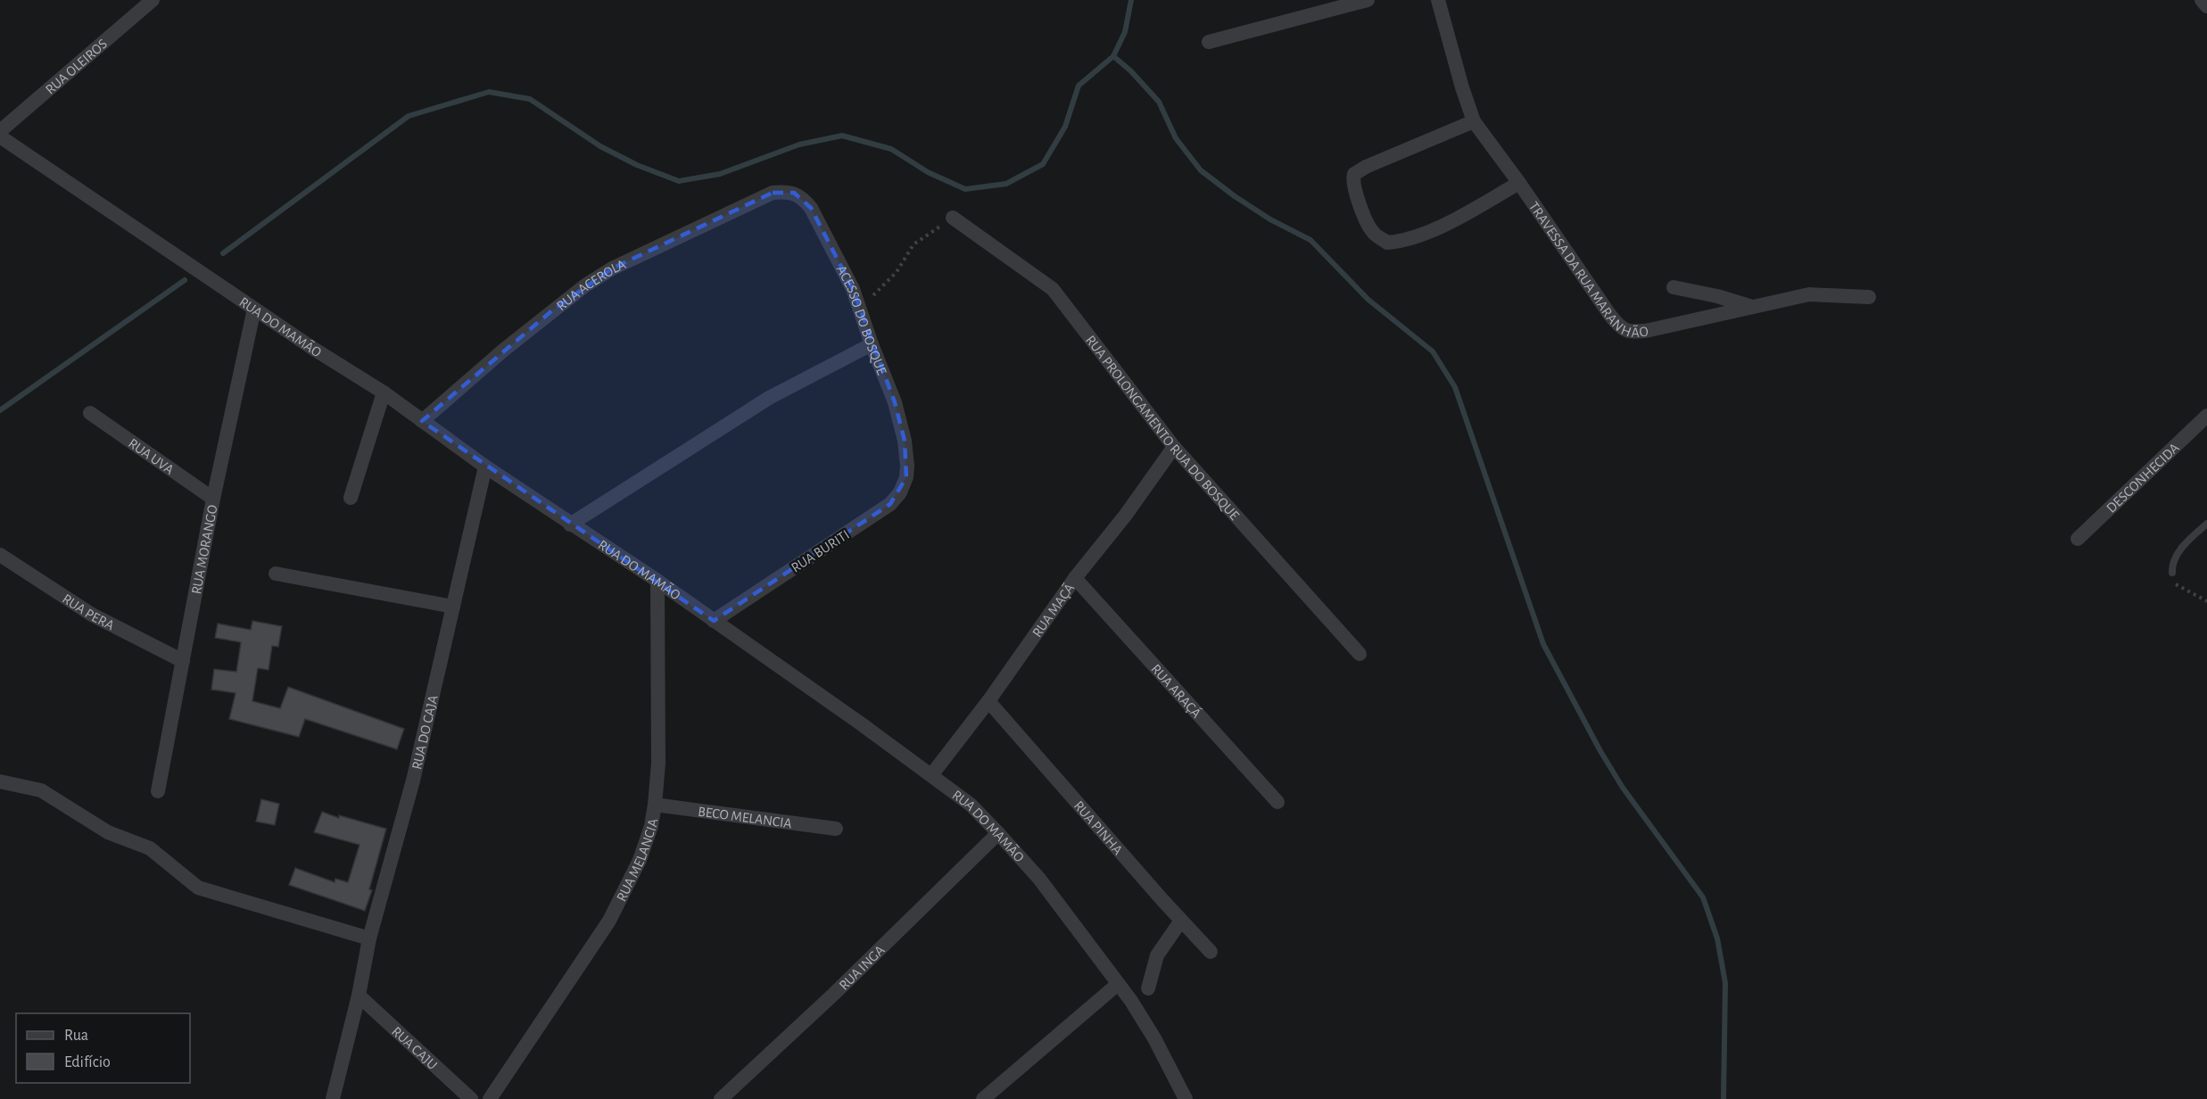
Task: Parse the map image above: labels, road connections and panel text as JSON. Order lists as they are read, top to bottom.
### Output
{
  "streets": {
    "street": [
      "RUA OLEIROS",
      "TRAVESSA DA RUA MARANHÃO",
      "RUA ACEROLA",
      "ACESSO DO BOSQUE",
      "RUA DO MAMÃO",
      "RUA PROLONGAMENTO RUA DO BOSQUE",
      "RUA UVA",
      "DESCONHECIDA",
      "RUA MORANGO",
      "RUA BURITI",
      "RUA MAÇÃ",
      "RUA PERA",
      "RUA ARAÇÁ",
      "RUA DO CAJA",
      "BECO MELANCIA",
      "RUA PINHA",
      "RUA MELANCIA",
      "RUA INGA",
      "RUA CAJU"
    ]
  },
  "crossings": [
    ["RUA ACEROLA", "ACESSO DO BOSQUE"],
    ["RUA ACEROLA", "RUA DO MAMÃO"],
    ["ACESSO DO BOSQUE", "RUA BURITI"],
    ["RUA DO MAMÃO", "RUA MORANGO"],
    ["RUA DO MAMÃO", "RUA BURITI"],
    ["RUA DO MAMÃO", "RUA MAÇÃ"],
    ["RUA DO MAMÃO", "RUA DO CAJA"],
    ["RUA DO MAMÃO", "RUA MELANCIA"],
    ["RUA DO MAMÃO", "RUA INGA"],
    ["RUA PROLONGAMENTO RUA DO BOSQUE", "RUA MAÇÃ"],
    ["RUA UVA", "RUA MORANGO"],
    ["RUA MORANGO", "RUA PERA"],
    ["RUA MAÇÃ", "RUA ARAÇÁ"],
    ["RUA MAÇÃ", "RUA PINHA"],
    ["RUA DO CAJA", "RUA CAJU"],
    ["BECO MELANCIA", "RUA MELANCIA"]
  ],
  "legend": ["Rua", "Edifício"]
}
